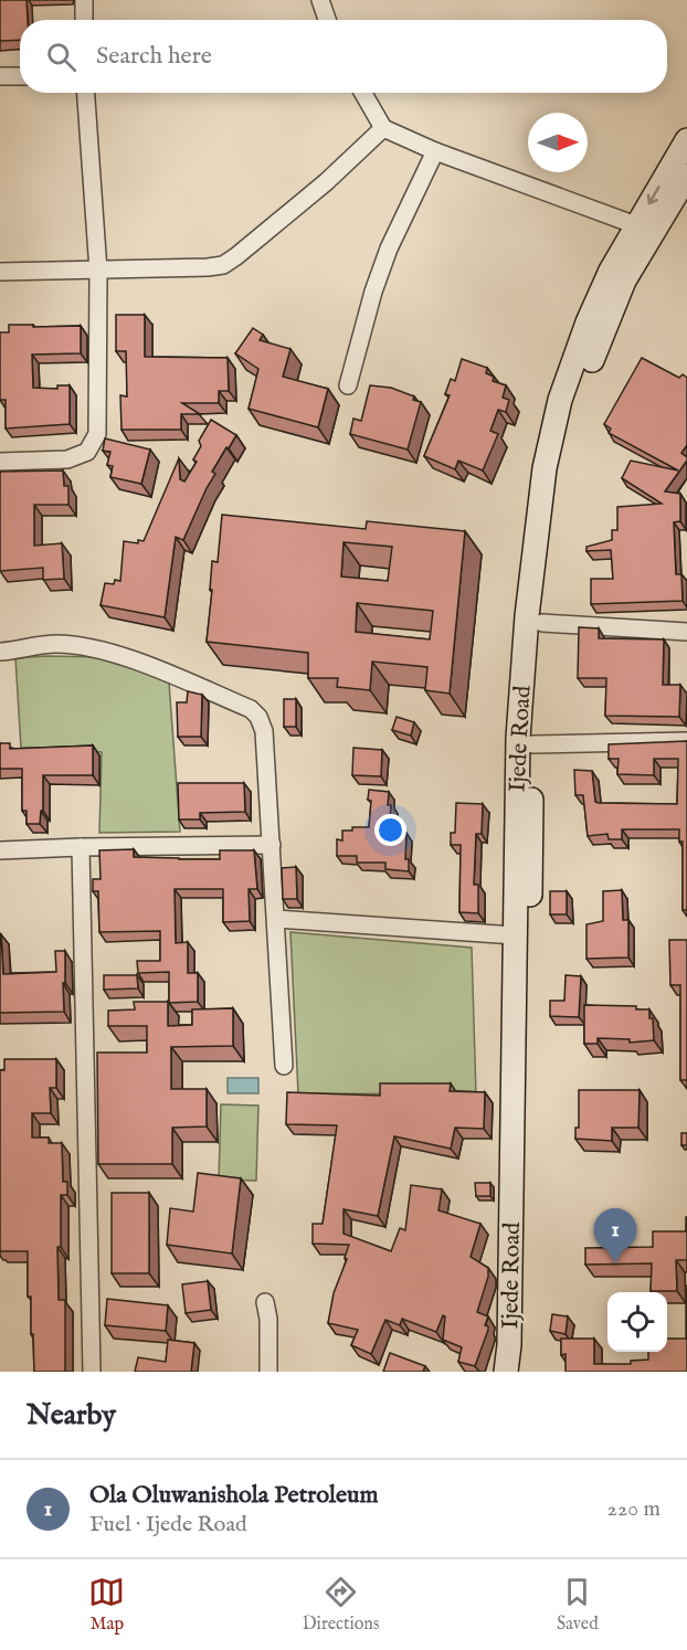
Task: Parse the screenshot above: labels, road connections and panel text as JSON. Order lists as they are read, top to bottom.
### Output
{
  "streets": {
    "main road": ["Ijede Road"]
  },
  "north": "right",
  "page": {
    "search": "Search here",
    "pins": "1",
    "heading": "Nearby",
    "list": [
      {
        "mark": "1",
        "name": "Ola Oluwanishola Petroleum",
        "note": "Fuel · Ijede Road",
        "value": "220 m"
      }
    ],
    "nav": ["Map", "Directions", "Saved"]
  }
}
